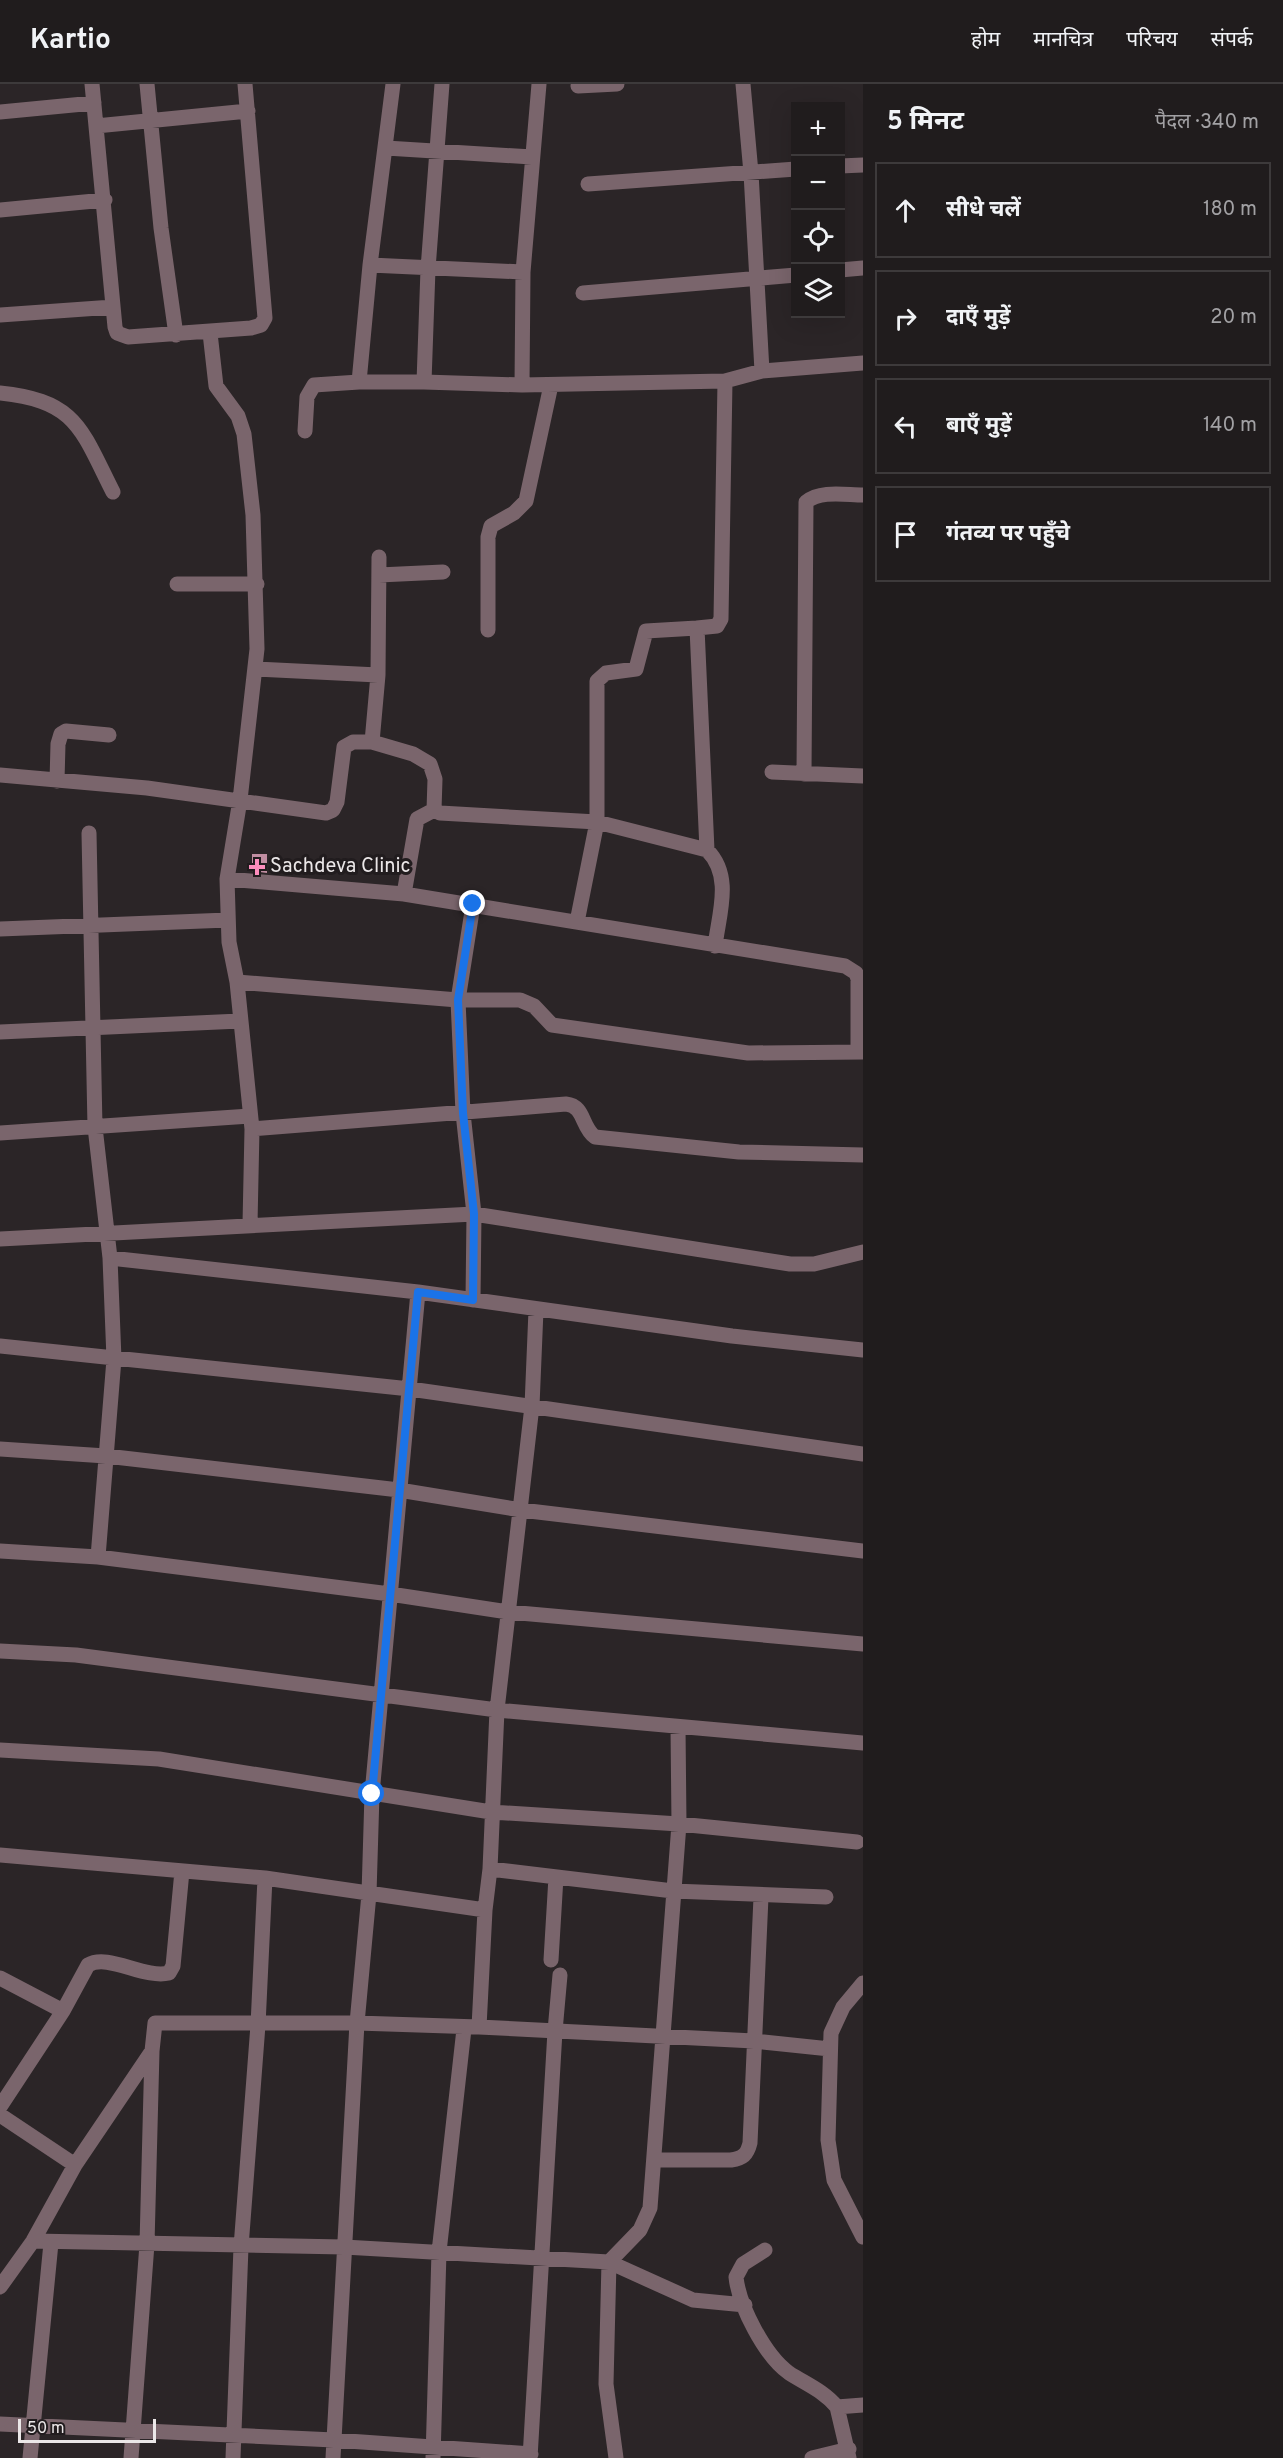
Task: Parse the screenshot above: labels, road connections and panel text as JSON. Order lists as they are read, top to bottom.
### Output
{
  "places": {
    "health": ["Sachdeva Clinic"]
  },
  "scale_bar": "50 m",
  "page": {
    "header": "Kartio",
    "nav": [
      "होम",
      "मानचित्र",
      "परिचय",
      "संपर्क"
    ],
    "heading": ["5 मिनट", "पैदल · 340 m"],
    "map_buttons": ["+", "−"],
    "list": [
      ["सीधे चलें", "180 m"],
      ["दाएँ मुड़ें", "20 m"],
      ["बाएँ मुड़ें", "140 m"],
      "गंतव्य पर पहुँचे"
    ],
    "scale": "50 m"
  }
}
